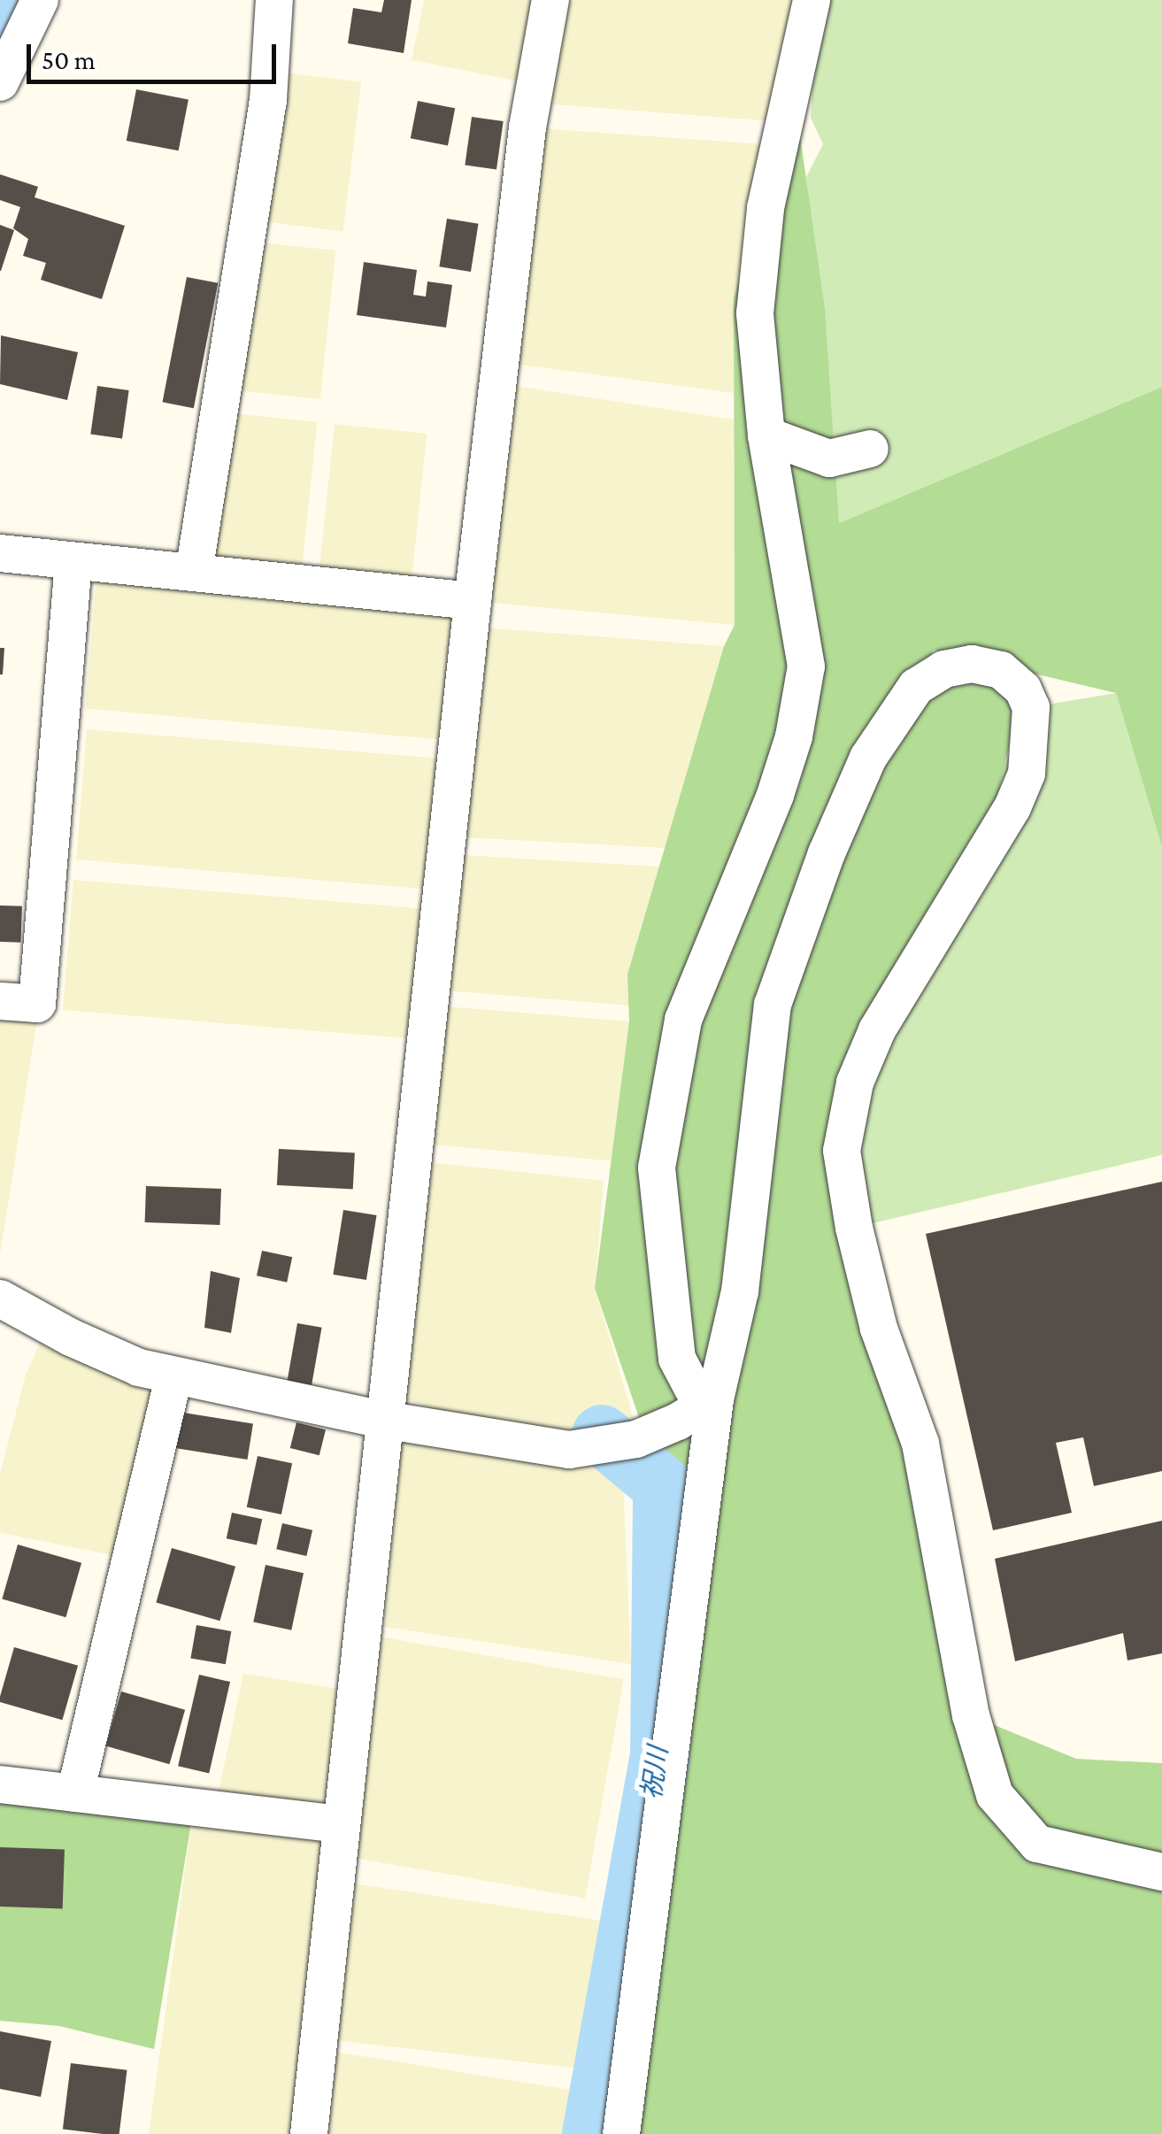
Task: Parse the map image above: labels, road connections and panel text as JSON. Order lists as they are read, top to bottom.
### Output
{
  "water": ["祝川"],
  "scale_bar": "50 m"
}
